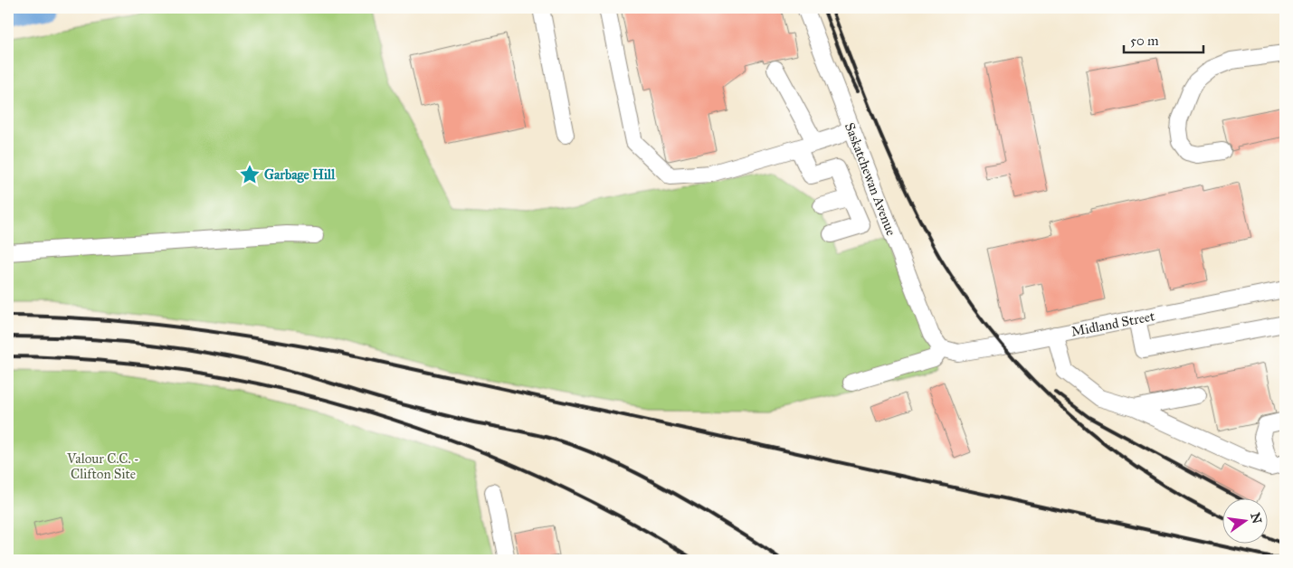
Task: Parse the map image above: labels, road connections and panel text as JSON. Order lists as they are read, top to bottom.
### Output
{
  "streets": {
    "street": ["Saskatchewan Avenue", "Midland Street"]
  },
  "crossings": [
    ["Saskatchewan Avenue", "Midland Street"]
  ],
  "parks": ["Valour C.C. - Clifton Site"],
  "places": {
    "place": ["Garbage Hill"]
  },
  "scale_bar": "50 m",
  "north": "right"
}
